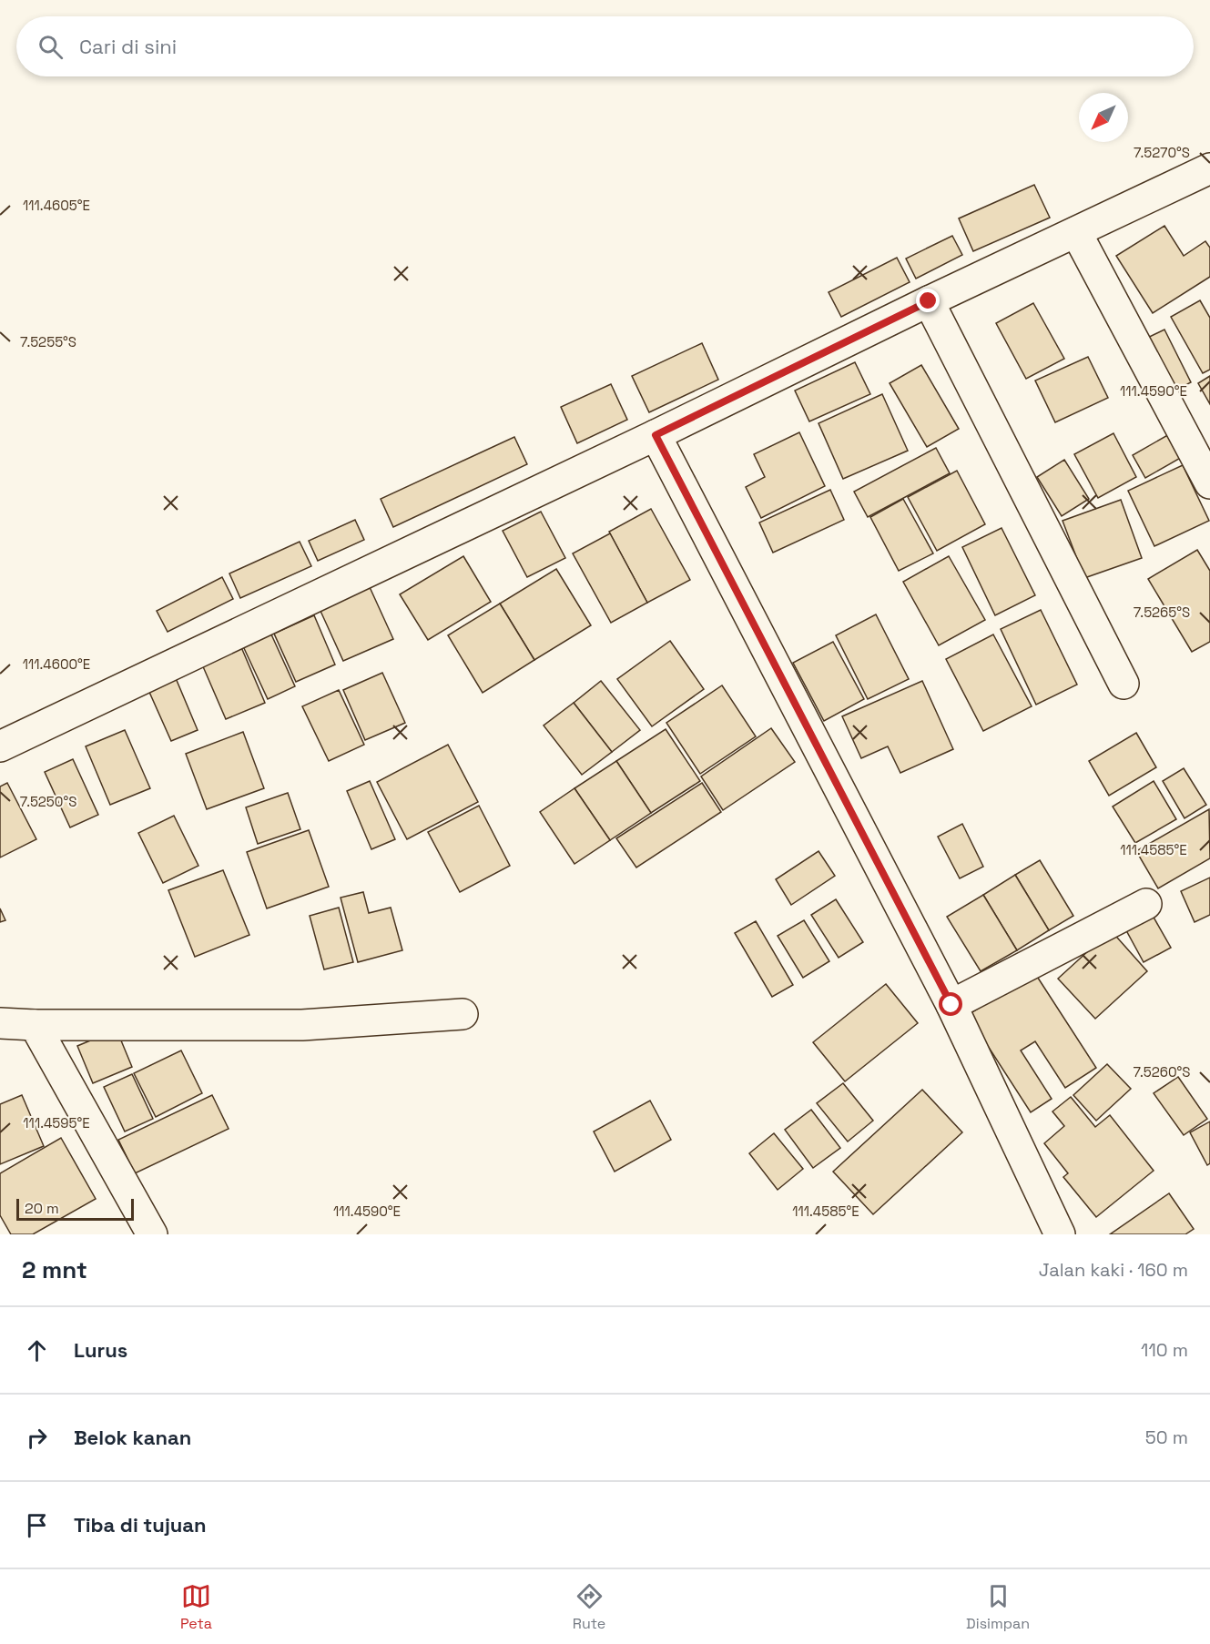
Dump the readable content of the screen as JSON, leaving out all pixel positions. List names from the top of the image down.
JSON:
{
  "scale_bar": "20 m",
  "north": "bottom left",
  "page": {
    "search": "Cari di sini",
    "scale": "20 m",
    "heading": ["2 mnt", "Jalan kaki · 160 m"],
    "list": [
      ["Lurus", "110 m"],
      ["Belok kanan", "50 m"],
      "Tiba di tujuan"
    ],
    "nav": ["Peta", "Rute", "Disimpan"]
  },
  "coordinates": [
    "7.5270°S",
    "111.4605°E",
    "7.5255°S",
    "111.4590°E",
    "7.5265°S",
    "111.4600°E",
    "7.5250°S",
    "111.4585°E",
    "7.5260°S",
    "111.4595°E"
  ]
}
